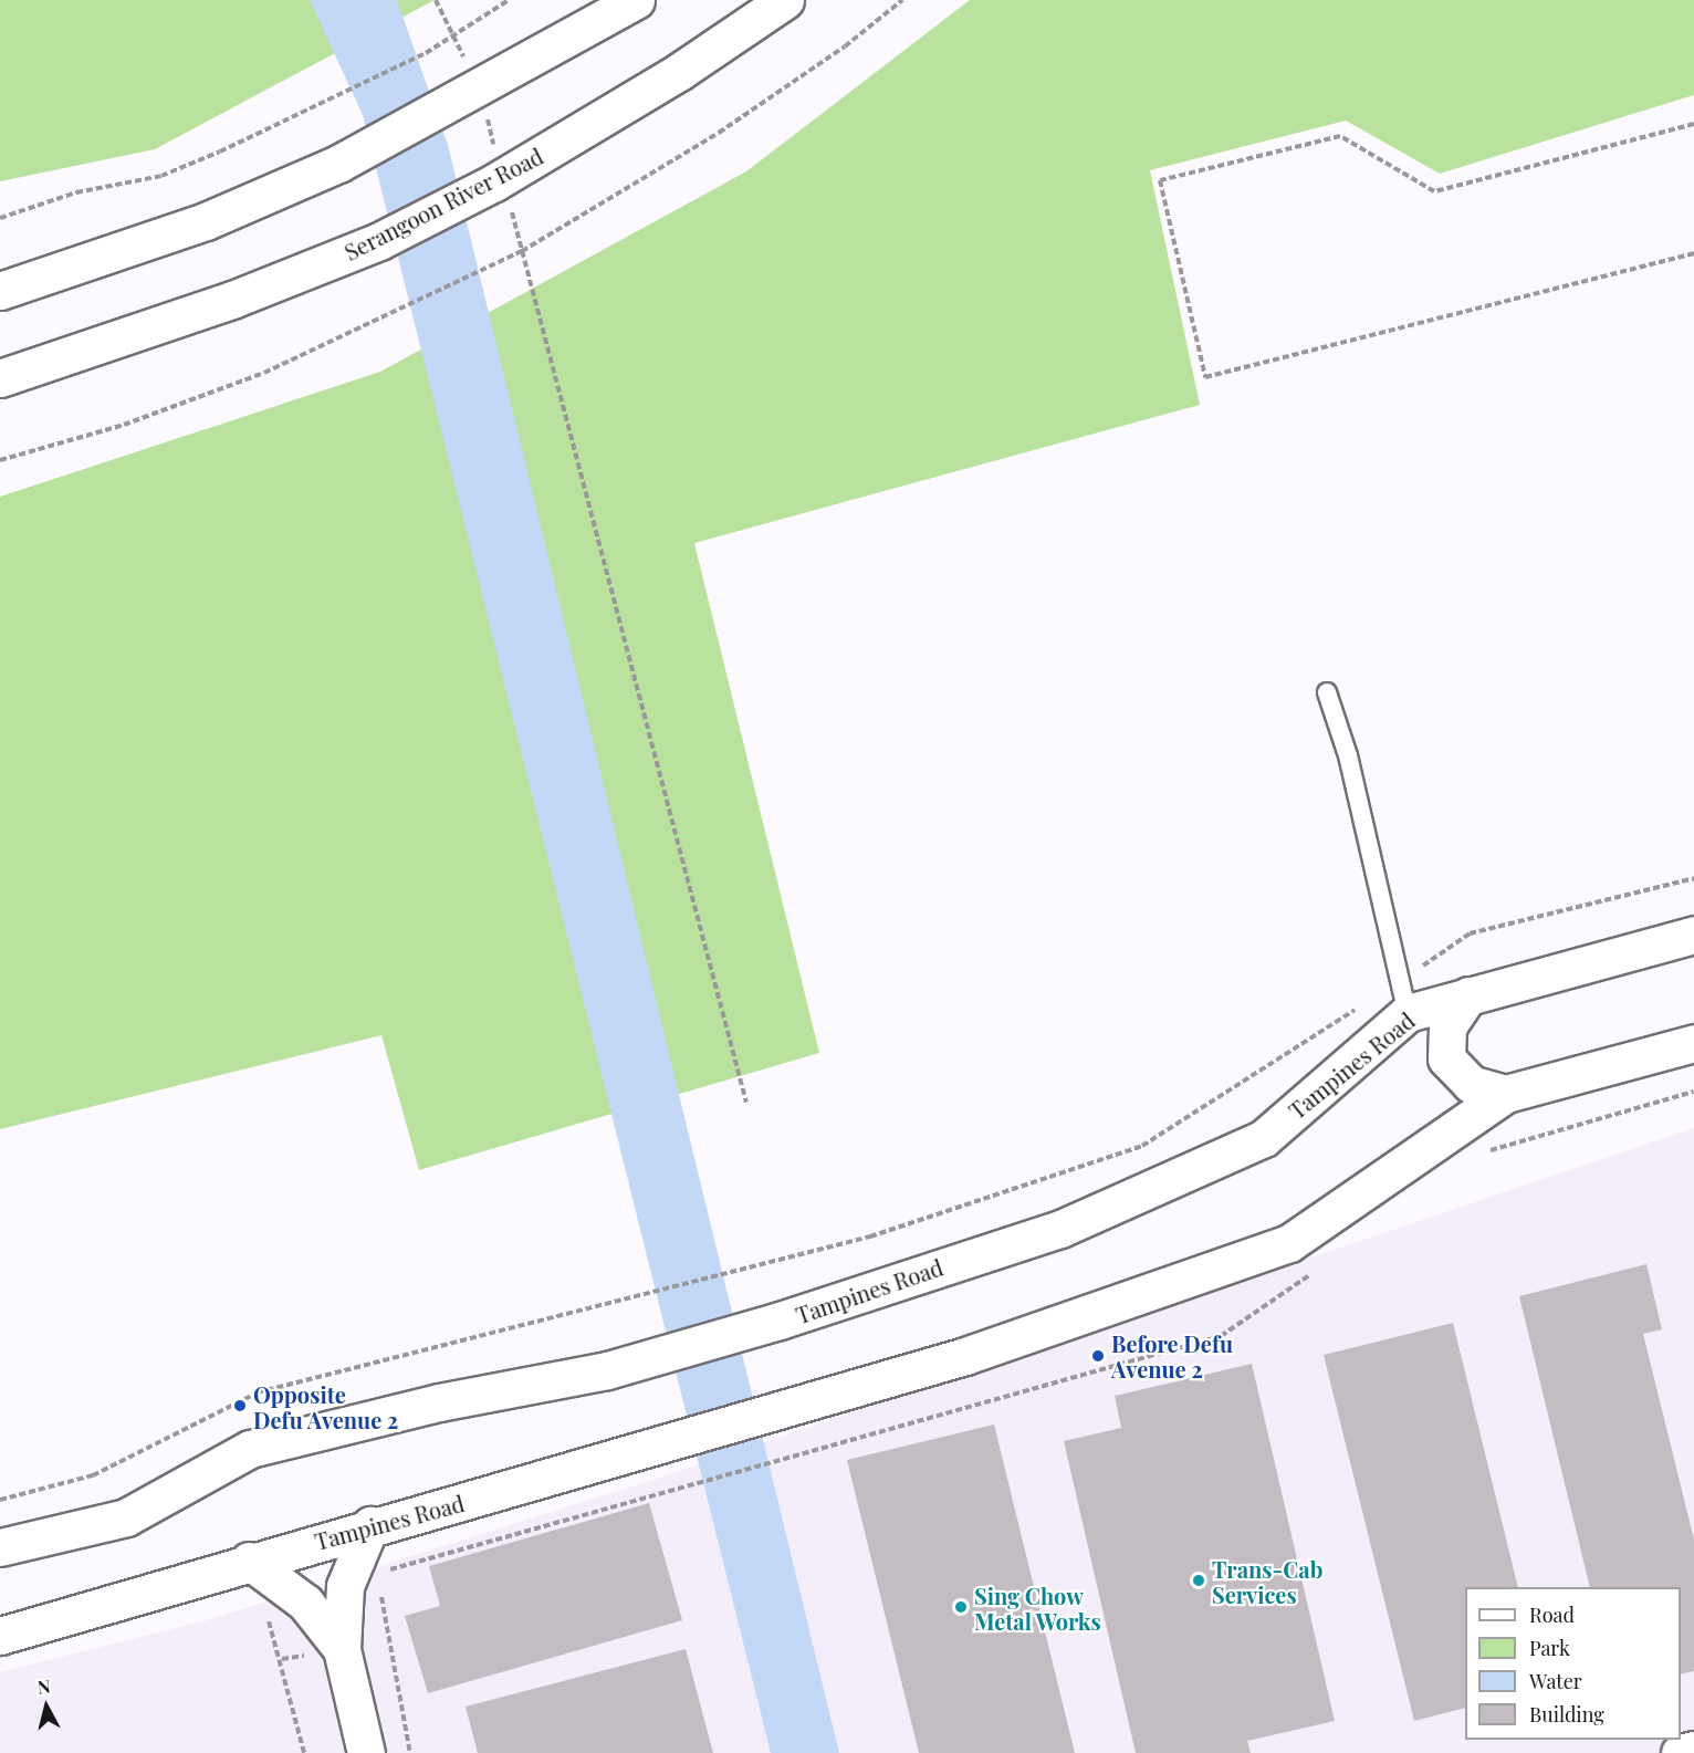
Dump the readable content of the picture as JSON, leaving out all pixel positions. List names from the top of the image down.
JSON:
{
  "streets": {
    "main road": ["Serangoon River Road", "Tampines Road"]
  },
  "places": [
    "Before Defu Avenue 2",
    "Opposite Defu Avenue 2",
    "Trans-Cab Services",
    "Sing Chow Metal Works"
  ],
  "legend": [
    "Road",
    "Park",
    "Water",
    "Building"
  ],
  "north": "top"
}
